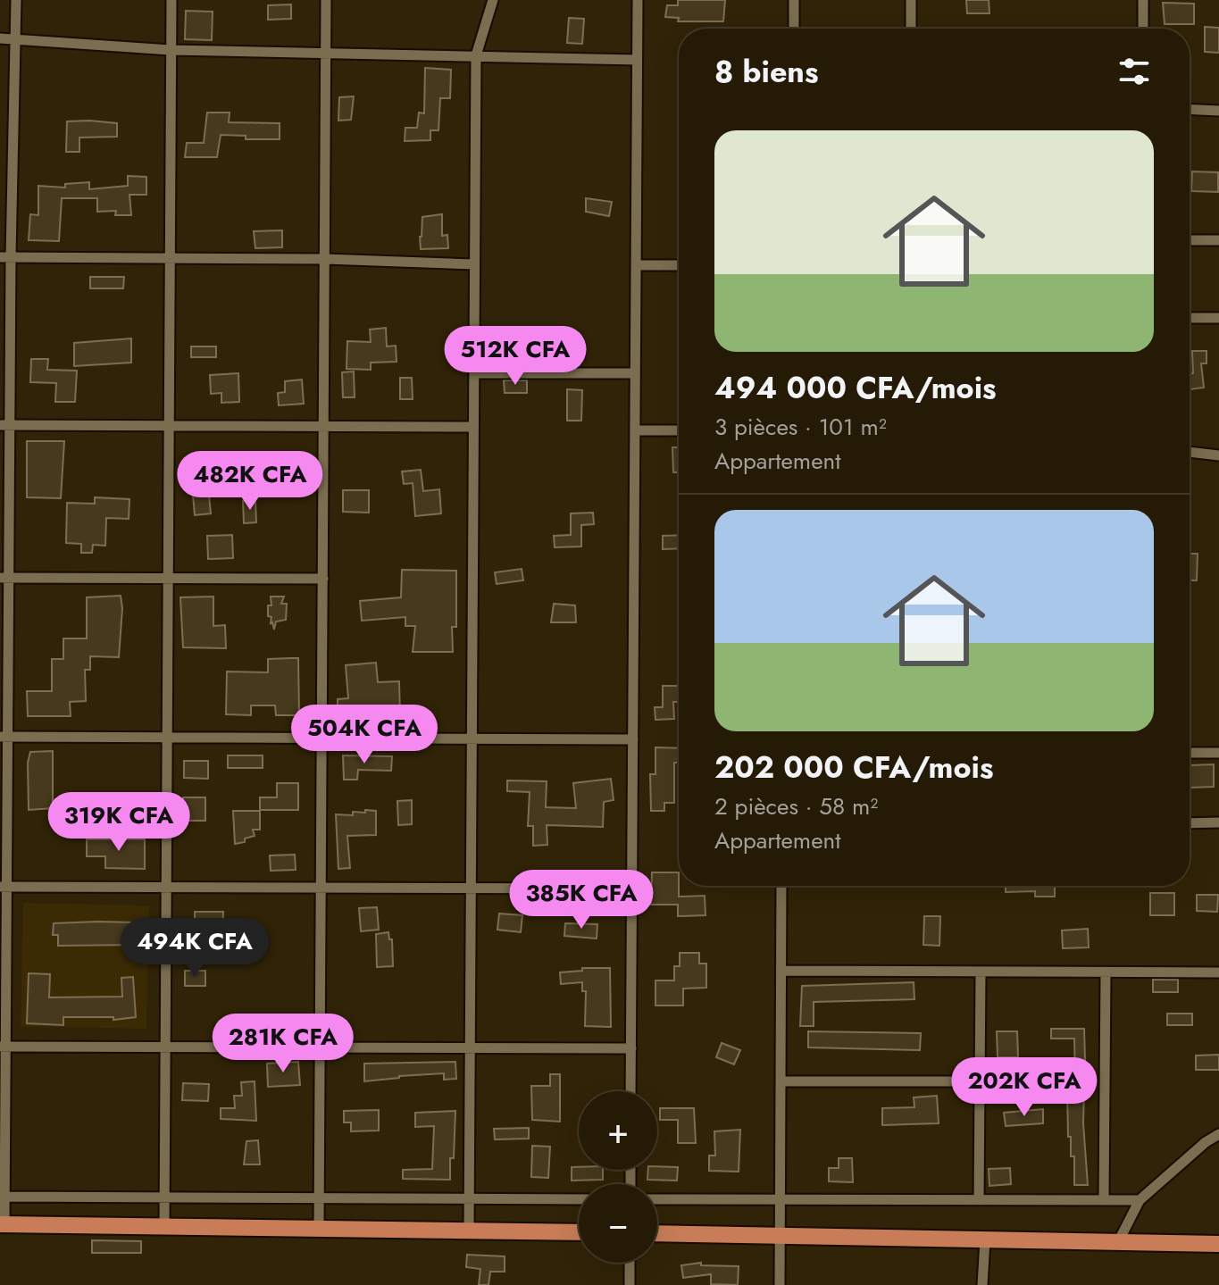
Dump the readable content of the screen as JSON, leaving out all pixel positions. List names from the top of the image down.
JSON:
{
  "page": {
    "heading": "8 biens",
    "list": [
      {
        "name": "494 000 CFA/mois",
        "note": "3 pièces · 101 m² · Appartement"
      },
      {
        "name": "202 000 CFA/mois",
        "note": "2 pièces · 58 m² · Appartement"
      }
    ],
    "price": [
      "512K CFA",
      "482K CFA",
      "504K CFA",
      "319K CFA",
      "385K CFA",
      "494K CFA",
      "281K CFA",
      "202K CFA"
    ],
    "map_buttons": ["+", "−"]
  }
}
